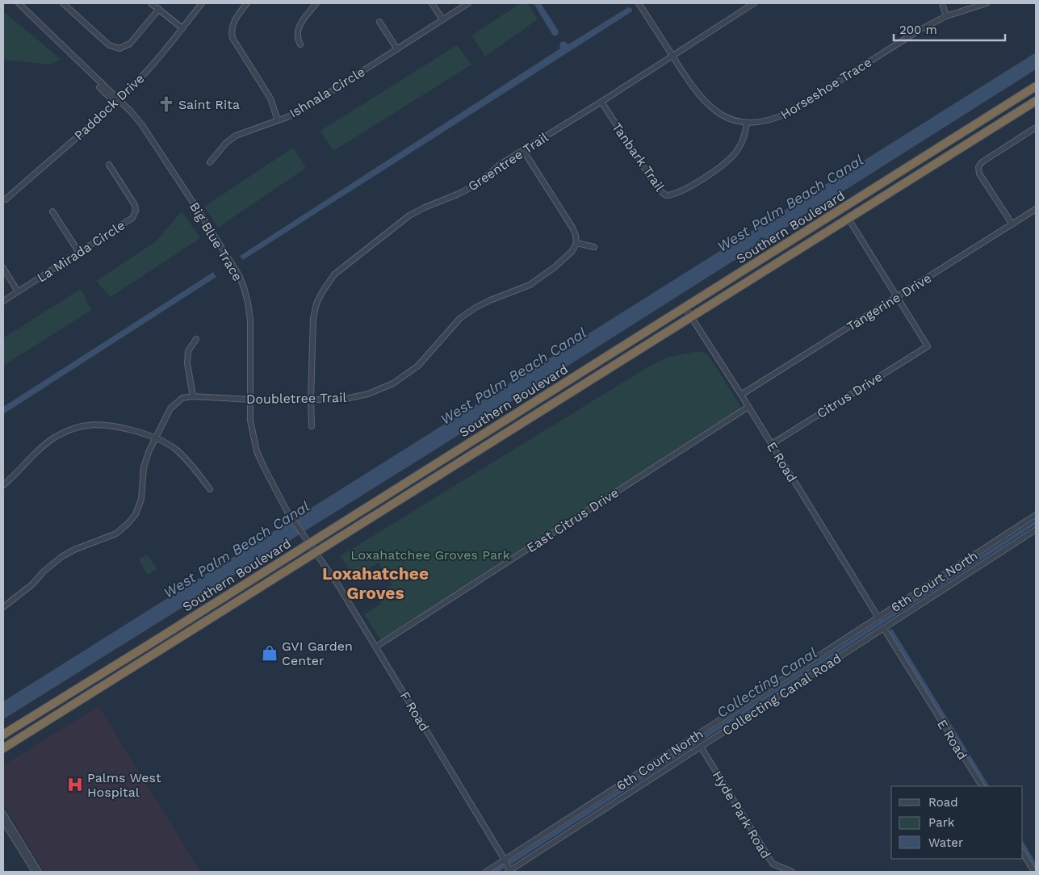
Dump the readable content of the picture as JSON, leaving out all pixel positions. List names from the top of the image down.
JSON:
{
  "streets": {
    "highway": ["Southern Boulevard"],
    "street": [
      "Horseshoe Trace",
      "Ishnala Circle",
      "Paddock Drive",
      "Tanbark Trail",
      "Greentree Trail",
      "Big Blue Trace",
      "La Mirada Circle",
      "Tangerine Drive",
      "Citrus Drive",
      "Doubletree Trail",
      "E Road",
      "East Citrus Drive",
      "6th Court North",
      "Collecting Canal Road",
      "F Road",
      "Hyde Park Road"
    ]
  },
  "crossings": [
    ["Horseshoe Trace", "Tanbark Trail"],
    ["Horseshoe Trace", "Greentree Trail"],
    ["Paddock Drive", "Big Blue Trace"],
    ["Tanbark Trail", "Greentree Trail"],
    ["Greentree Trail", "Doubletree Trail"],
    ["Southern Boulevard", "Big Blue Trace"],
    ["Southern Boulevard", "E Road"],
    ["Southern Boulevard", "F Road"],
    ["Big Blue Trace", "Doubletree Trail"],
    ["Big Blue Trace", "F Road"],
    ["Tangerine Drive", "Citrus Drive"],
    ["Tangerine Drive", "E Road"],
    ["Citrus Drive", "E Road"],
    ["E Road", "East Citrus Drive"],
    ["E Road", "6th Court North"],
    ["E Road", "Collecting Canal Road"],
    ["East Citrus Drive", "F Road"],
    ["6th Court North", "F Road"],
    ["Collecting Canal Road", "F Road"],
    ["Collecting Canal Road", "Hyde Park Road"]
  ],
  "districts": ["Loxahatchee Groves"],
  "water": ["West Palm Beach Canal", "Collecting Canal"],
  "parks": ["Loxahatchee Groves Park"],
  "places": {
    "church": ["Saint Rita"],
    "shop": ["GVI Garden Center"],
    "hospital": ["Palms West Hospital"]
  },
  "legend": ["Road", "Park", "Water"],
  "scale_bar": "200 m"
}
